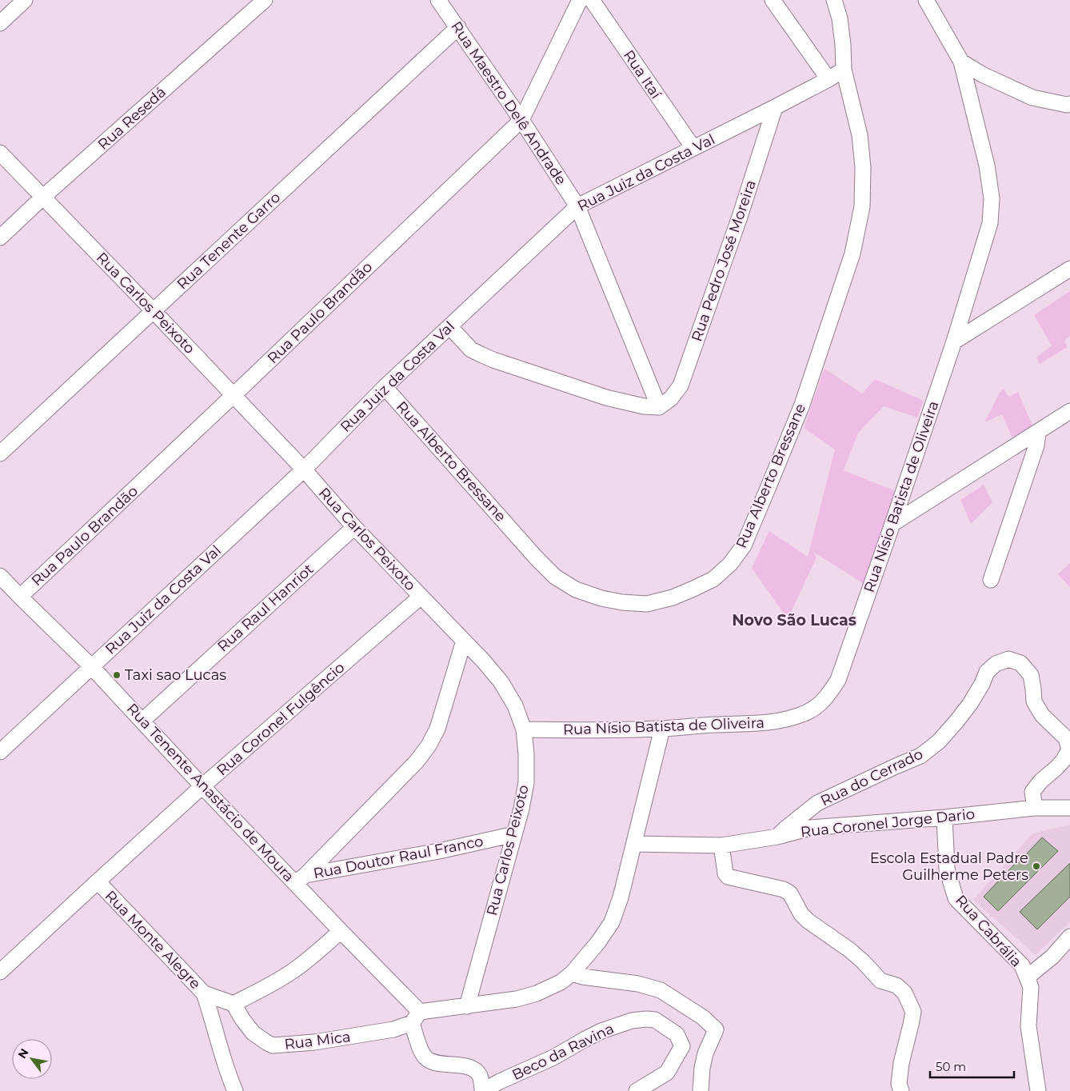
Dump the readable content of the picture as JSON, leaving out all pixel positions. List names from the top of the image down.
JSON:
{
  "streets": {
    "street": [
      "Rua Itaí",
      "Rua Maestro Delê Andrade",
      "Rua Resedá",
      "Rua Juiz da Costa Val",
      "Rua Tenente Garro",
      "Rua Pedro José Moreira",
      "Rua Carlos Peixoto",
      "Rua Paulo Brandão",
      "Rua Alberto Bressane",
      "Rua Nísio Batista de Oliveira",
      "Rua Raul Hanriot",
      "Rua Coronel Fulgêncio",
      "Rua do Cerrado",
      "Rua Tenente Anastácio de Moura",
      "Rua Coronel Jorge Dario",
      "Rua Doutor Raul Franco",
      "Rua Cabrália",
      "Rua Monte Alegre",
      "Rua Mica",
      "Beco da Ravina"
    ]
  },
  "crossings": [
    ["Rua Itaí", "Rua Juiz da Costa Val"],
    ["Rua Maestro Delê Andrade", "Rua Juiz da Costa Val"],
    ["Rua Maestro Delê Andrade", "Rua Tenente Garro"],
    ["Rua Maestro Delê Andrade", "Rua Pedro José Moreira"],
    ["Rua Maestro Delê Andrade", "Rua Paulo Brandão"],
    ["Rua Resedá", "Rua Carlos Peixoto"],
    ["Rua Juiz da Costa Val", "Rua Pedro José Moreira"],
    ["Rua Juiz da Costa Val", "Rua Carlos Peixoto"],
    ["Rua Juiz da Costa Val", "Rua Alberto Bressane"],
    ["Rua Juiz da Costa Val", "Rua Tenente Anastácio de Moura"],
    ["Rua Tenente Garro", "Rua Carlos Peixoto"],
    ["Rua Carlos Peixoto", "Rua Paulo Brandão"],
    ["Rua Carlos Peixoto", "Rua Nísio Batista de Oliveira"],
    ["Rua Carlos Peixoto", "Rua Raul Hanriot"],
    ["Rua Carlos Peixoto", "Rua Coronel Fulgêncio"],
    ["Rua Carlos Peixoto", "Rua Doutor Raul Franco"],
    ["Rua Carlos Peixoto", "Rua Mica"],
    ["Rua Paulo Brandão", "Rua Tenente Anastácio de Moura"],
    ["Rua Nísio Batista de Oliveira", "Rua Mica"],
    ["Rua Raul Hanriot", "Rua Tenente Anastácio de Moura"],
    ["Rua Coronel Fulgêncio", "Rua Tenente Anastácio de Moura"],
    ["Rua Coronel Fulgêncio", "Rua Monte Alegre"],
    ["Rua do Cerrado", "Rua Coronel Jorge Dario"],
    ["Rua Tenente Anastácio de Moura", "Rua Doutor Raul Franco"],
    ["Rua Tenente Anastácio de Moura", "Rua Mica"],
    ["Rua Coronel Jorge Dario", "Rua Cabrália"],
    ["Rua Coronel Jorge Dario", "Rua Mica"]
  ],
  "districts": ["Novo São Lucas"],
  "places": ["Taxi sao Lucas", "Escola Estadual Padre Guilherme Peters"],
  "scale_bar": "50 m",
  "north": "top left"
}
